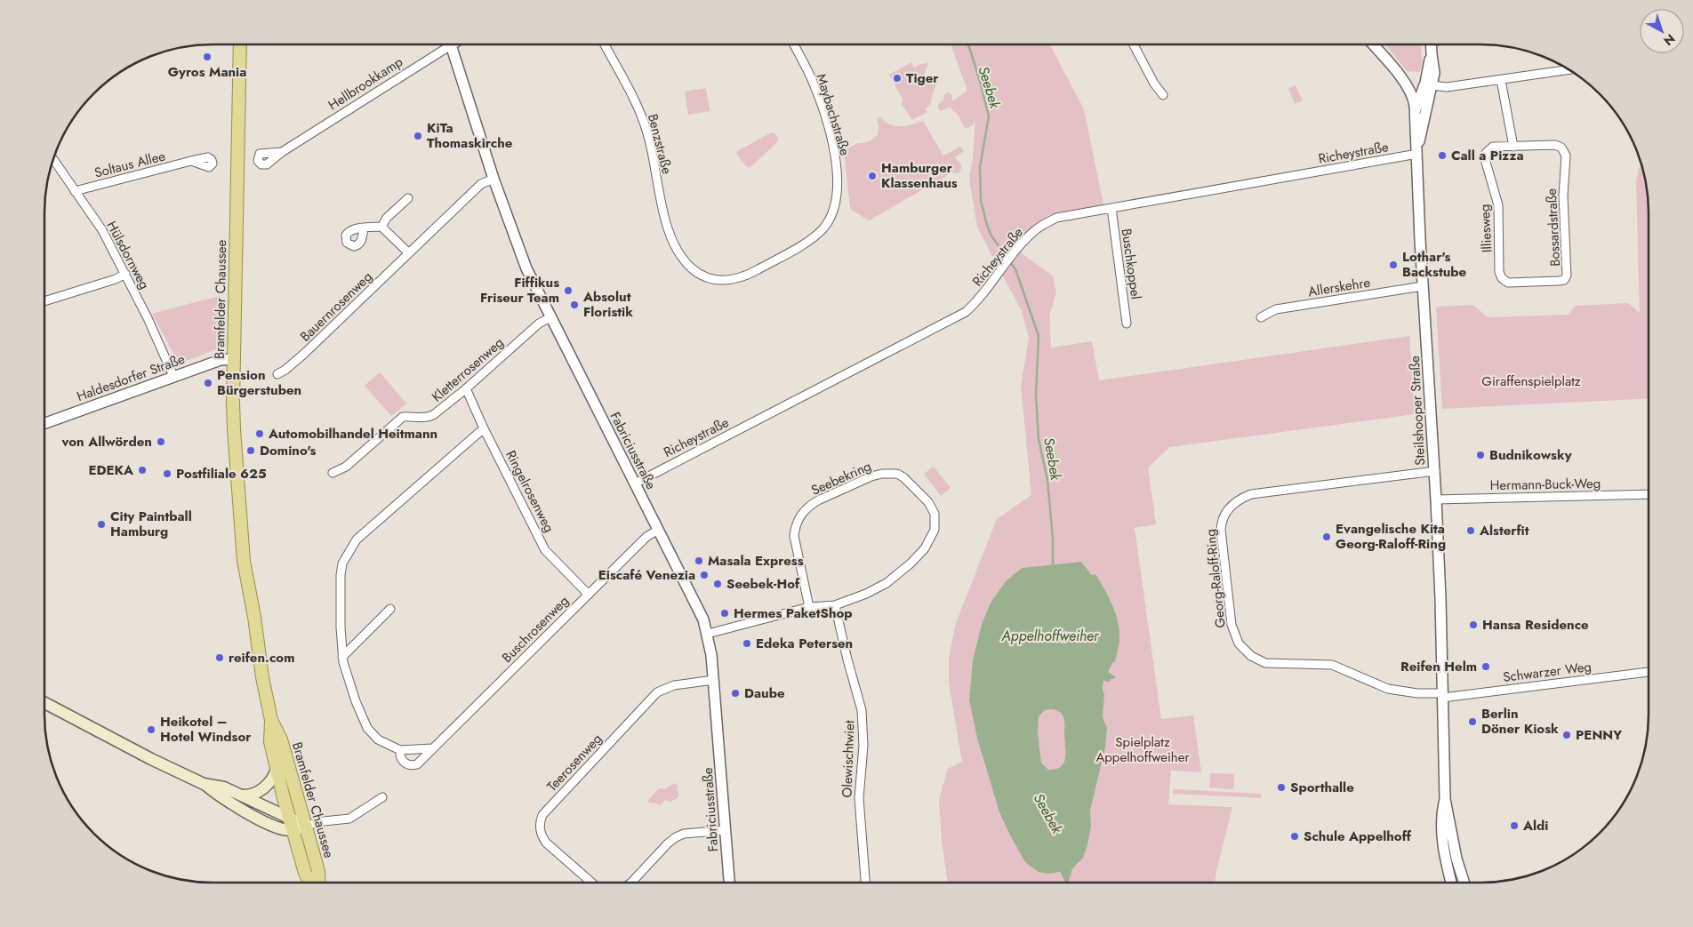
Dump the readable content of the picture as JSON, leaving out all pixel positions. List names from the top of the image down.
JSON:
{
  "streets": {
    "main road": ["Bramfelder Chaussee"],
    "street": [
      "Hellbrookkamp",
      "Maybachstraße",
      "Benzstraße",
      "Richeystraße",
      "Soltaus Allee",
      "Bossardstraße",
      "Illiesweg",
      "Hülsdornweg",
      "Buschkoppel",
      "Allerskehre",
      "Bauernrosenweg",
      "Kletterrosenweg",
      "Haldesdorfer Straße",
      "Steilshooper Straße",
      "Fabriciusstraße",
      "Seebekring",
      "Hermann-Buck-Weg",
      "Ringelrosenweg",
      "Georg-Raloff-Ring",
      "Buschrosenweg",
      "Schwarzer Weg",
      "Olewischtwiet",
      "Teerosenweg"
    ]
  },
  "crossings": [
    ["Maybachstraße", "Benzstraße"],
    ["Richeystraße", "Buschkoppel"],
    ["Richeystraße", "Steilshooper Straße"],
    ["Richeystraße", "Fabriciusstraße"],
    ["Soltaus Allee", "Hülsdornweg"],
    ["Bossardstraße", "Illiesweg"],
    ["Hülsdornweg", "Haldesdorfer Straße"],
    ["Allerskehre", "Steilshooper Straße"],
    ["Bramfelder Chaussee", "Haldesdorfer Straße"],
    ["Bauernrosenweg", "Fabriciusstraße"],
    ["Kletterrosenweg", "Fabriciusstraße"],
    ["Kletterrosenweg", "Ringelrosenweg"],
    ["Steilshooper Straße", "Hermann-Buck-Weg"],
    ["Steilshooper Straße", "Georg-Raloff-Ring"],
    ["Steilshooper Straße", "Schwarzer Weg"],
    ["Fabriciusstraße", "Seebekring"],
    ["Fabriciusstraße", "Buschrosenweg"],
    ["Fabriciusstraße", "Teerosenweg"],
    ["Seebekring", "Olewischtwiet"],
    ["Ringelrosenweg", "Buschrosenweg"],
    ["Georg-Raloff-Ring", "Schwarzer Weg"]
  ],
  "water": ["Seebek", "Appelhoffweiher"],
  "parks": ["Giraffenspielplatz", "Spielplatz Appelhoffweiher"],
  "places": [
    "Gyros Mania",
    "Tiger",
    "KiTa Thomaskirche",
    "Call a Pizza",
    "Hamburger Klassenhaus",
    "Lothar's Backstube",
    "Fiffikus Friseur Team",
    "Absolut Floristik",
    "Pension Bürgerstuben",
    "Automobilhandel Heitmann",
    "von Allwörden",
    "Domino's",
    "Budnikowsky",
    "EDEKA",
    "Postfiliale 625",
    "City Paintball Hamburg",
    "Alsterfit",
    "Evangelische Kita Georg-Raloff-Ring",
    "Masala Express",
    "Eiscafé Venezia",
    "Seebek-Hof",
    "Hermes PaketShop",
    "Hansa Residence",
    "Edeka Petersen",
    "reifen.com",
    "Reifen Helm",
    "Daube",
    "Berlin Döner Kiosk",
    "Heikotel – Hotel Windsor",
    "PENNY",
    "Sporthalle",
    "Aldi",
    "Schule Appelhoff"
  ],
  "north": "bottom right"
}
